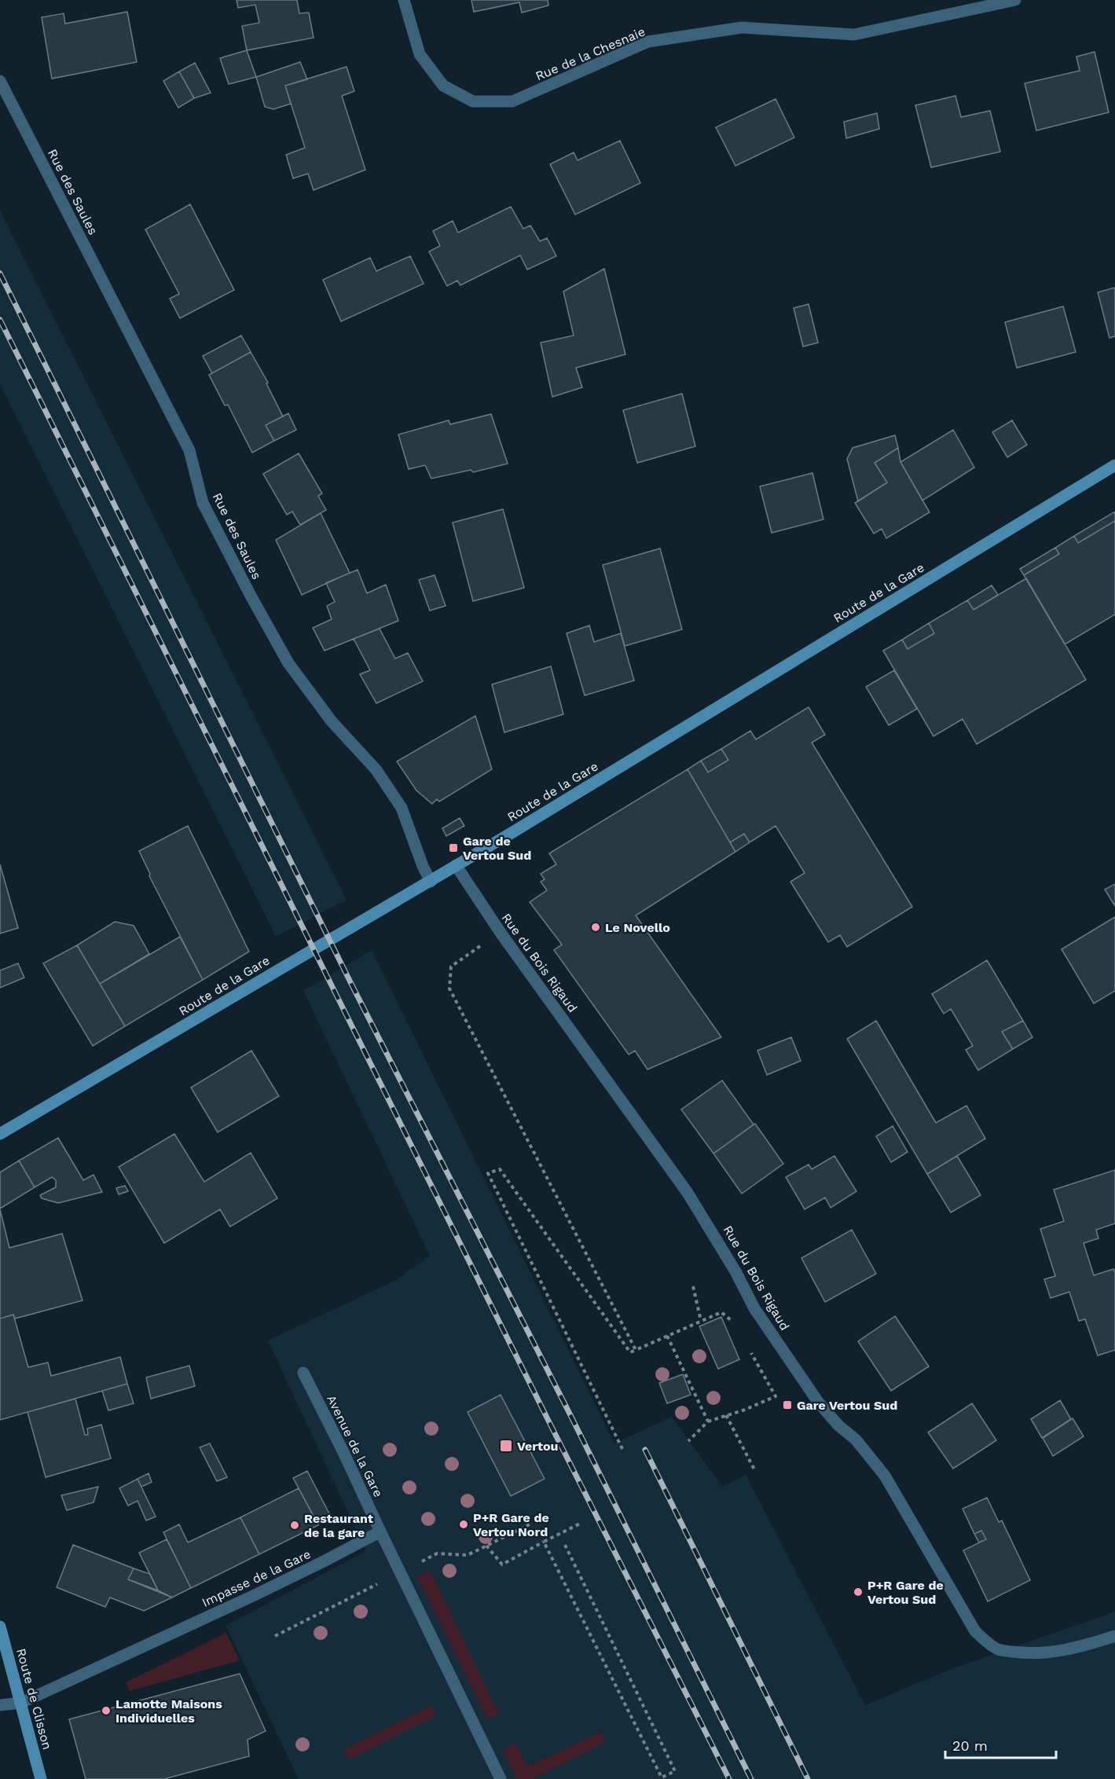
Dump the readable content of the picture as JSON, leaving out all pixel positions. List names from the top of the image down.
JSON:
{
  "streets": {
    "main road": ["Route de la Gare", "Route de Clisson"],
    "street": [
      "Rue de la Chesnaie",
      "Rue des Saules",
      "Rue du Bois Rigaud",
      "Avenue de la Gare",
      "Impasse de la Gare"
    ]
  },
  "crossings": [
    ["Rue des Saules", "Route de la Gare"],
    ["Route de la Gare", "Rue du Bois Rigaud"],
    ["Avenue de la Gare", "Impasse de la Gare"],
    ["Impasse de la Gare", "Route de Clisson"]
  ],
  "places": {
    "transit": ["Gare de Vertou Sud", "Gare Vertou Sud", "Vertou"],
    "other": [
      "Le Novello",
      "P+R Gare de Vertou Nord",
      "Restaurant de la gare",
      "P+R Gare de Vertou Sud",
      "Lamotte Maisons Individuelles"
    ]
  },
  "scale_bar": "20 m"
}
